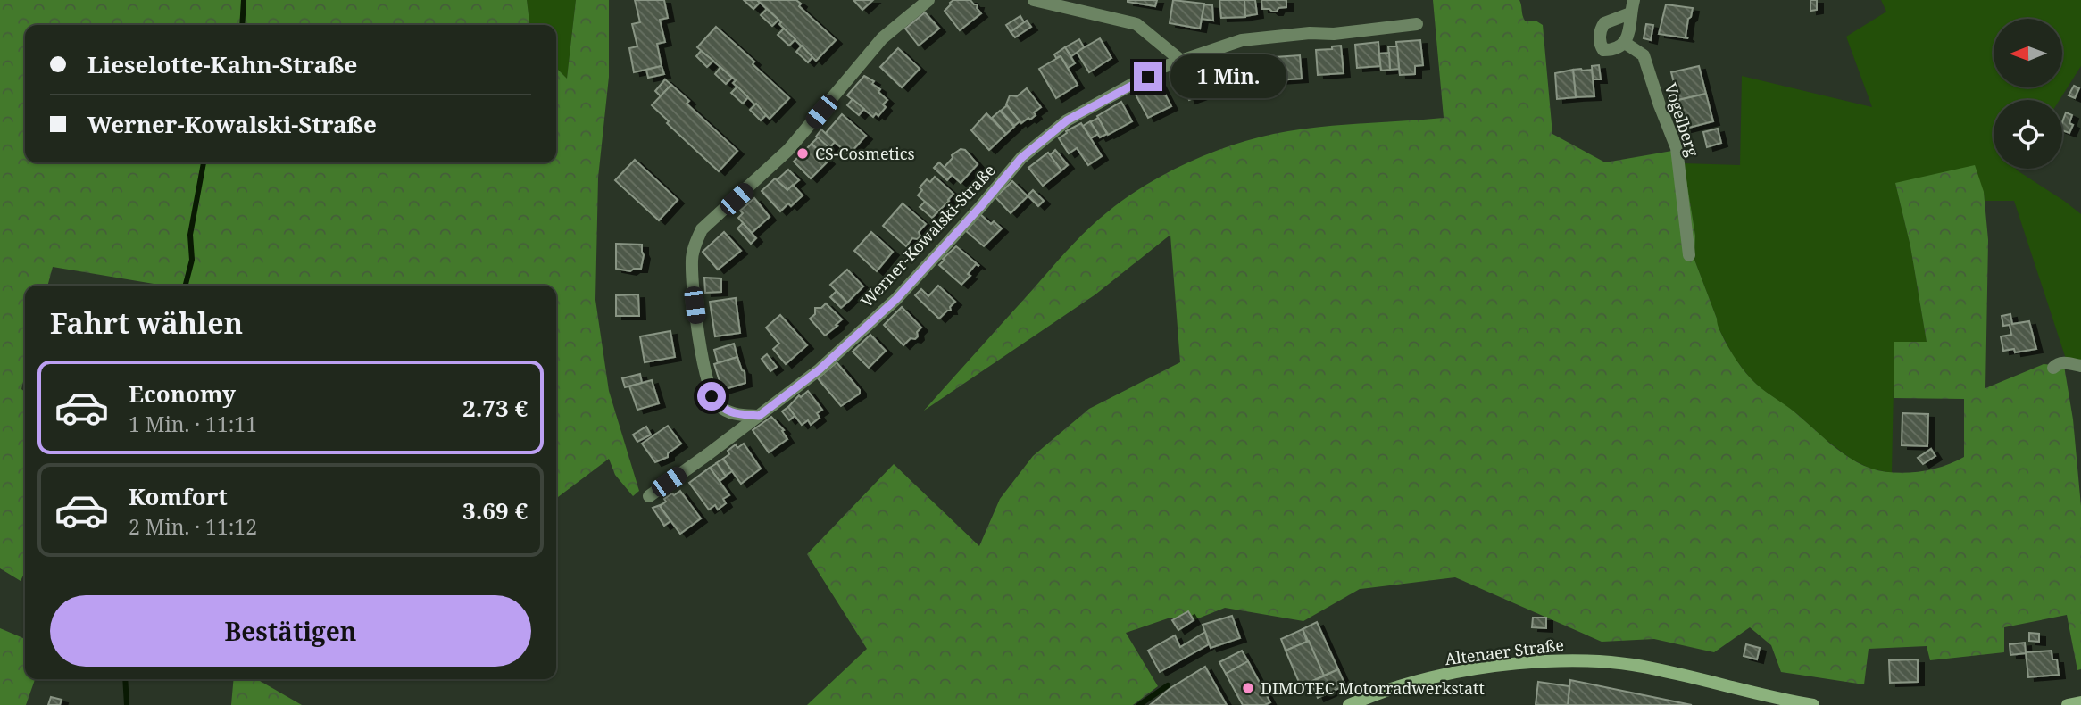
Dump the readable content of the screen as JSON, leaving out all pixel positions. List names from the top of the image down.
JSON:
{
  "streets": {
    "main road": ["Altenaer Straße"],
    "street": ["Vogelberg", "Werner-Kowalski-Straße"]
  },
  "places": ["CS-Cosmetics", "DIMOTEC Motorradwerkstatt"],
  "north": "left",
  "page": {
    "banner": ["Lieselotte-Kahn-Straße", "Werner-Kowalski-Straße"],
    "bubble": "1 Min.",
    "heading": "Fahrt wählen",
    "list": [
      {
        "name": "Economy",
        "note": "1 Min. · 11:11",
        "value": "2.73 €"
      },
      {
        "name": "Komfort",
        "note": "2 Min. · 11:12",
        "value": "3.69 €"
      }
    ],
    "buttons": "Bestätigen"
  }
}
